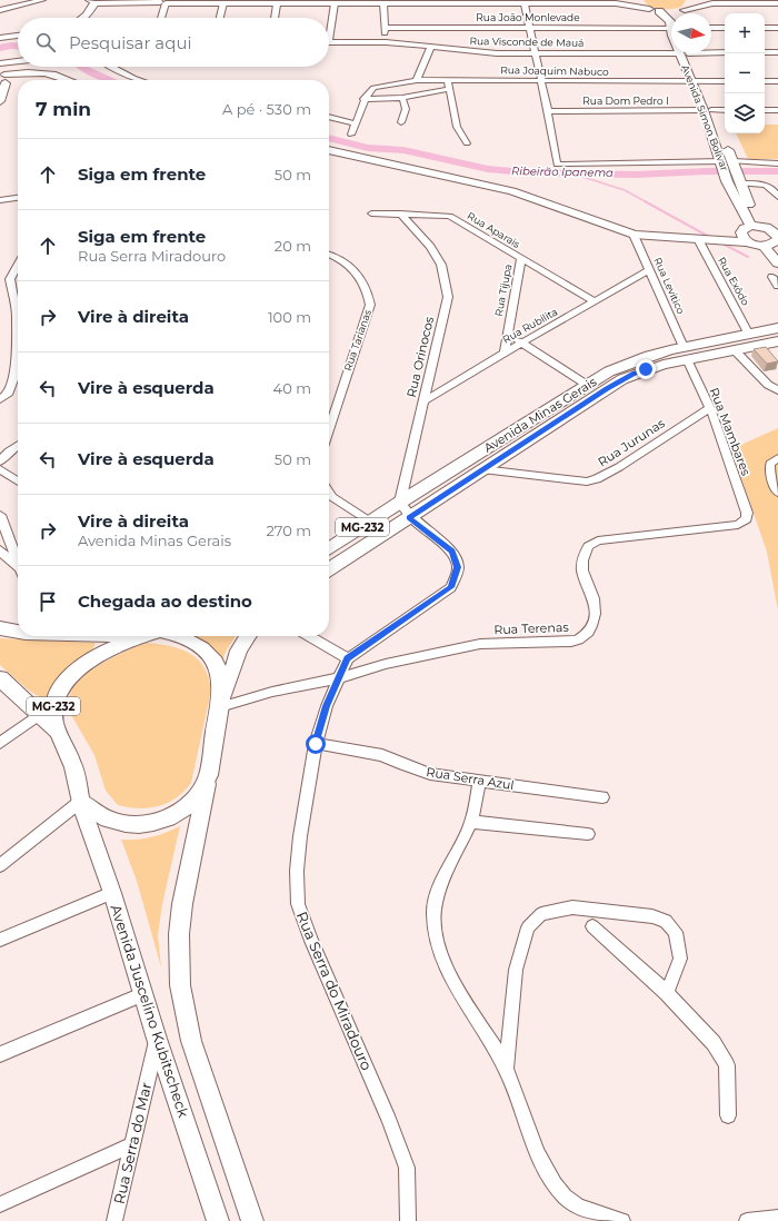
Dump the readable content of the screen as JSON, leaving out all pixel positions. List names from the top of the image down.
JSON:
{
  "streets": {
    "main road": [
      "Avenida Simon Bolivar",
      "Avenida Minas Gerais",
      "MG-232",
      "Avenida Juscelino Kubitscheck"
    ],
    "street": [
      "Rua João Monlevade",
      "Rua Visconde de Mauá",
      "Rua Joaquim Nabuco",
      "Rua Dom Pedro I",
      "Rua Aparais",
      "Rua Exôdo",
      "Rua Levitico",
      "Rua Tijupa",
      "Rua Rubilita",
      "Rua Tarianas",
      "Rua Orinocos",
      "Rua Mambares",
      "Rua Jurunas",
      "Rua Terenas",
      "Rua Serra Azul",
      "Rua Serra do Miradouro",
      "Rua Serra do Mar"
    ]
  },
  "crossings": [
    ["Rua Joaquim Nabuco", "Avenida Simon Bolivar"],
    ["Rua Dom Pedro I", "Avenida Simon Bolivar"],
    ["Rua Aparais", "Rua Tijupa"],
    ["Rua Aparais", "Rua Rubilita"],
    ["Rua Aparais", "Rua Orinocos"],
    ["Rua Exôdo", "Avenida Minas Gerais"],
    ["Rua Levitico", "Rua Rubilita"],
    ["Rua Levitico", "Avenida Minas Gerais"],
    ["Rua Levitico", "Rua Mambares"],
    ["Rua Tijupa", "Rua Rubilita"],
    ["Rua Rubilita", "Rua Orinocos"],
    ["Rua Orinocos", "Avenida Minas Gerais"],
    ["Avenida Minas Gerais", "Rua Mambares"],
    ["Avenida Minas Gerais", "Rua Jurunas"],
    ["Rua Mambares", "Rua Jurunas"],
    ["Rua Mambares", "Rua Terenas"],
    ["MG-232", "Avenida Juscelino Kubitscheck"],
    ["Rua Terenas", "Rua Serra do Miradouro"],
    ["Rua Serra Azul", "Rua Serra do Miradouro"],
    ["Avenida Juscelino Kubitscheck", "Rua Serra do Mar"]
  ],
  "water": ["Ribeirão Ipanema"],
  "north": "right",
  "page": {
    "map_buttons": ["+", "−"],
    "search": "Pesquisar aqui",
    "heading": ["7 min", "A pé · 530 m"],
    "list": [
      ["Siga em frente", "50 m"],
      ["Siga em frente", "Rua Serra Miradouro", "20 m"],
      ["Vire à direita", "100 m"],
      ["Vire à esquerda", "40 m"],
      ["Vire à esquerda", "50 m"],
      ["Vire à direita", "Avenida Minas Gerais", "270 m"],
      "Chegada ao destino"
    ]
  }
}
